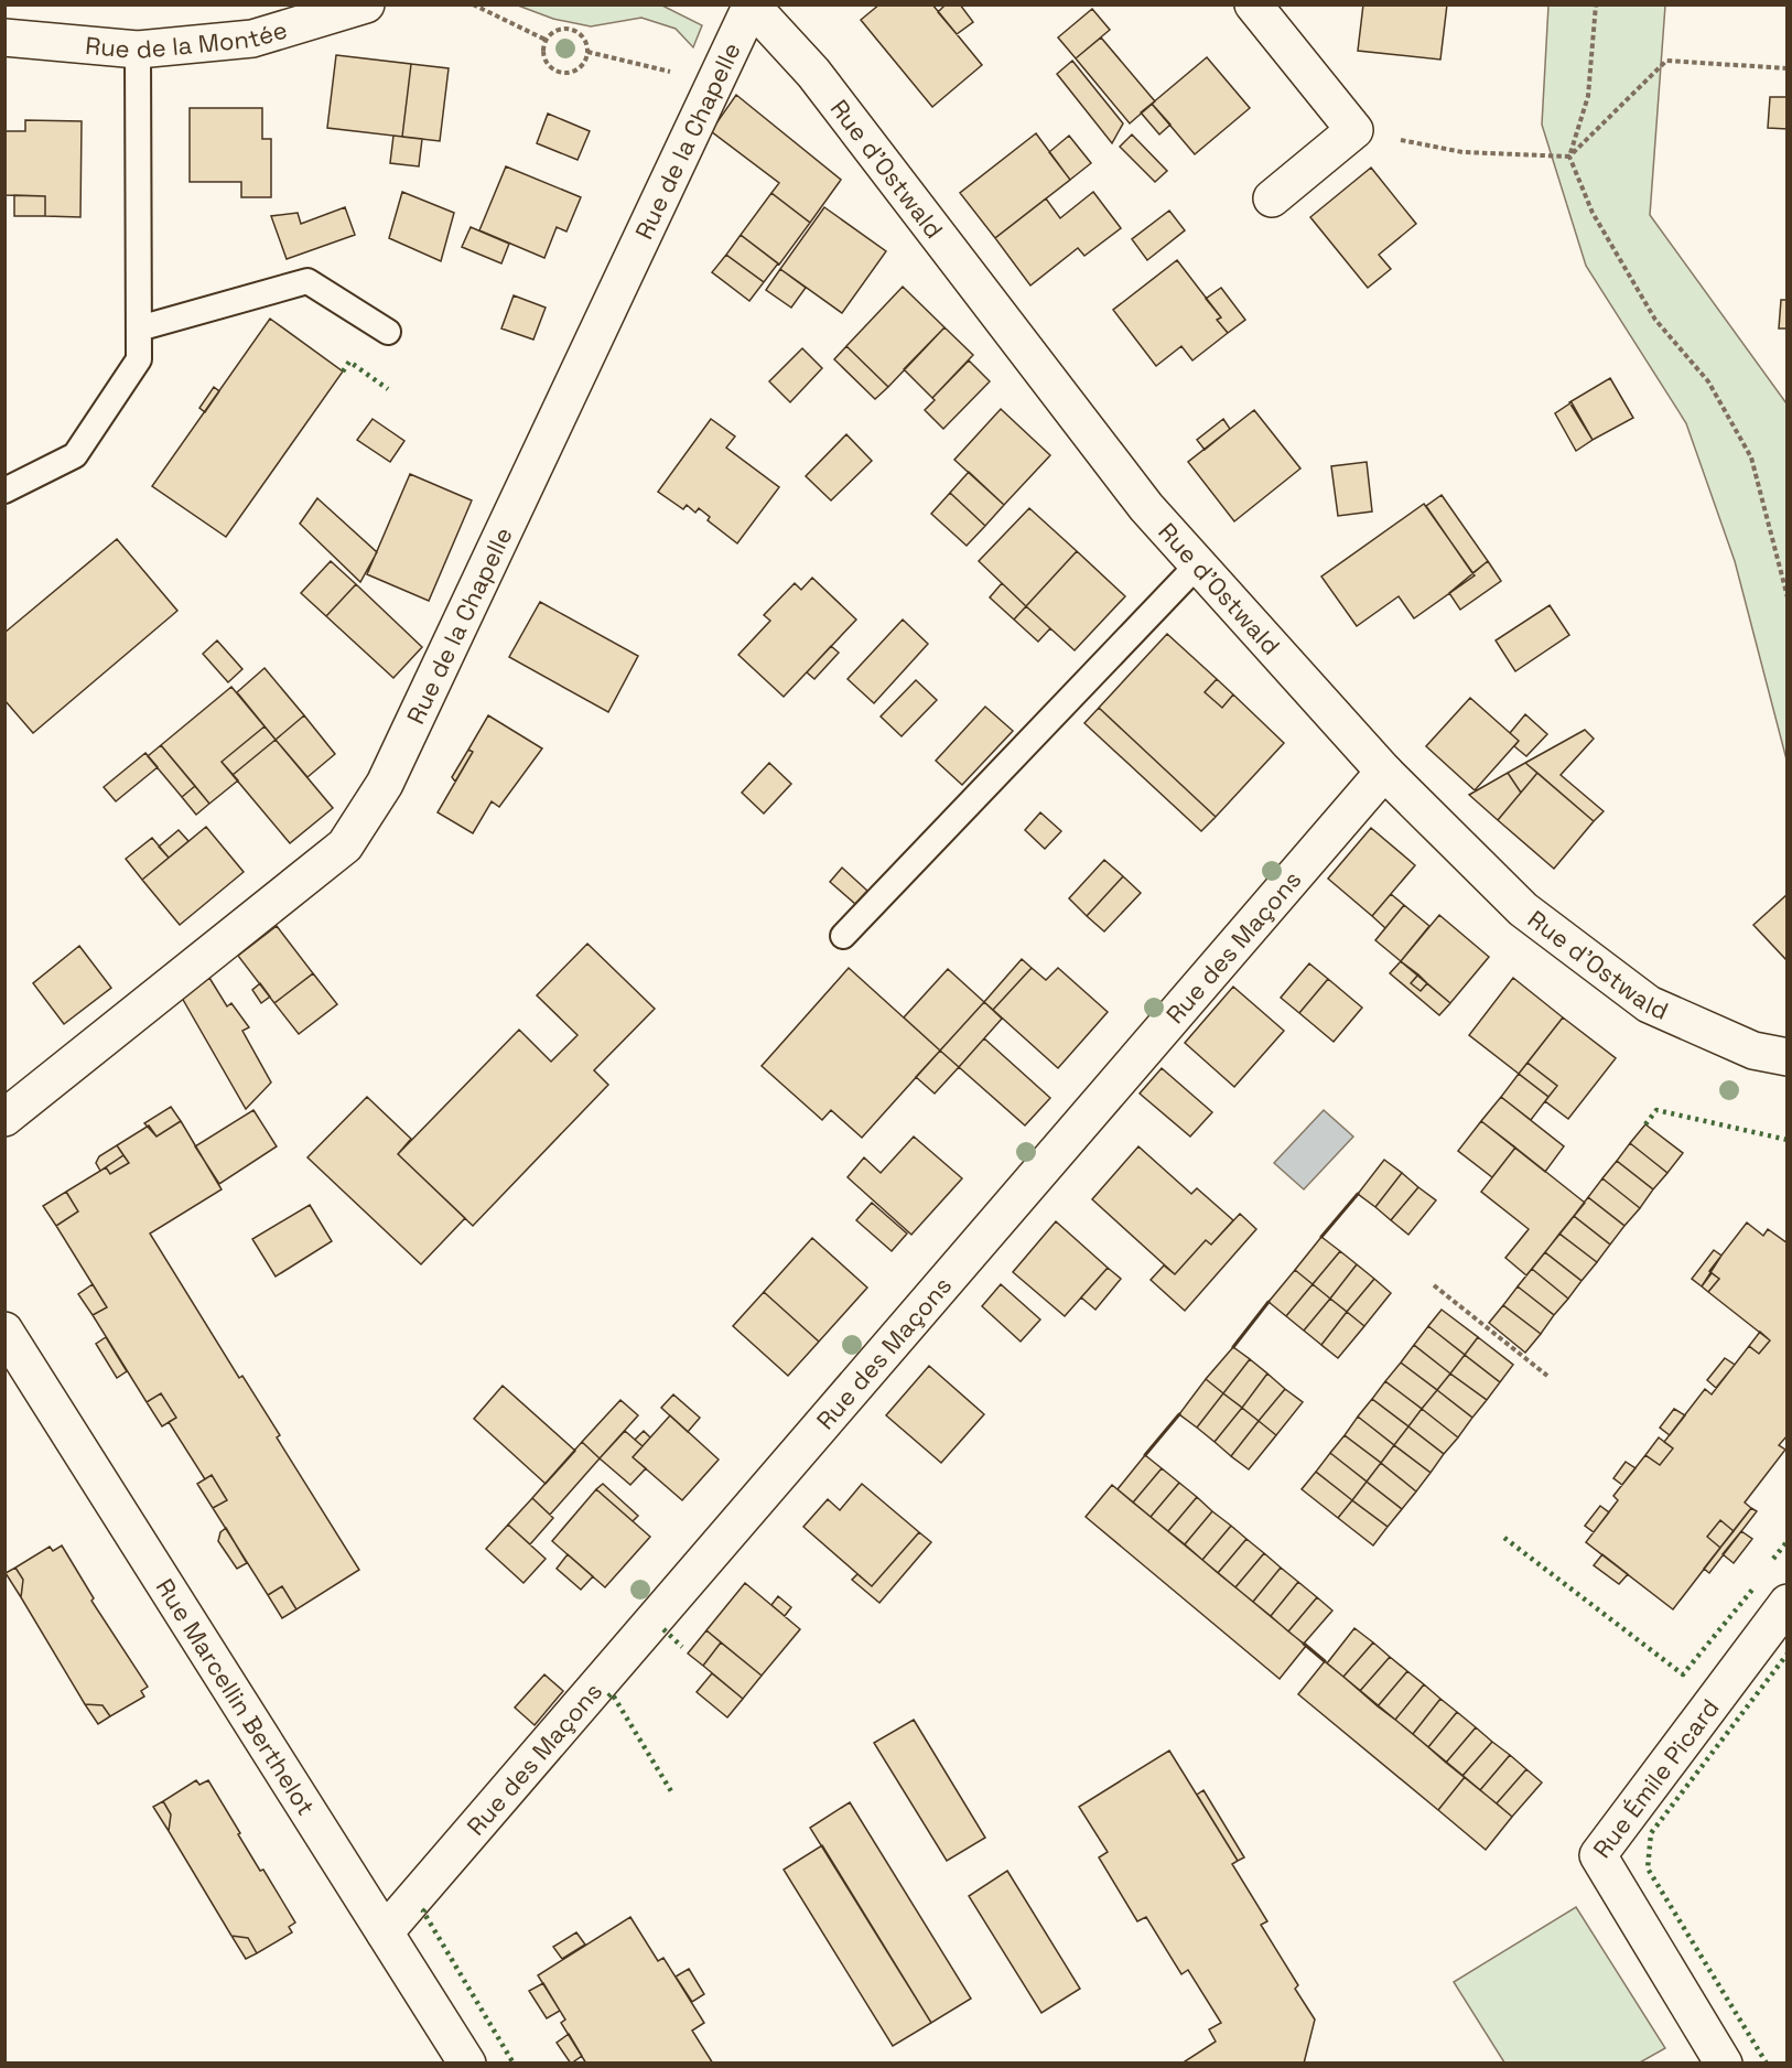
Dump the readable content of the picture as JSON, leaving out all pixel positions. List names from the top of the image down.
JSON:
{
  "streets": {
    "street": [
      "Rue de la Montée",
      "Rue de la Chapelle",
      "Rue d'Ostwald",
      "Rue des Maçons",
      "Rue Marcellin Berthelot",
      "Rue Émile Picard"
    ]
  },
  "crossings": [
    ["Rue de la Chapelle", "Rue d'Ostwald"],
    ["Rue d'Ostwald", "Rue des Maçons"],
    ["Rue des Maçons", "Rue Marcellin Berthelot"]
  ]
}
